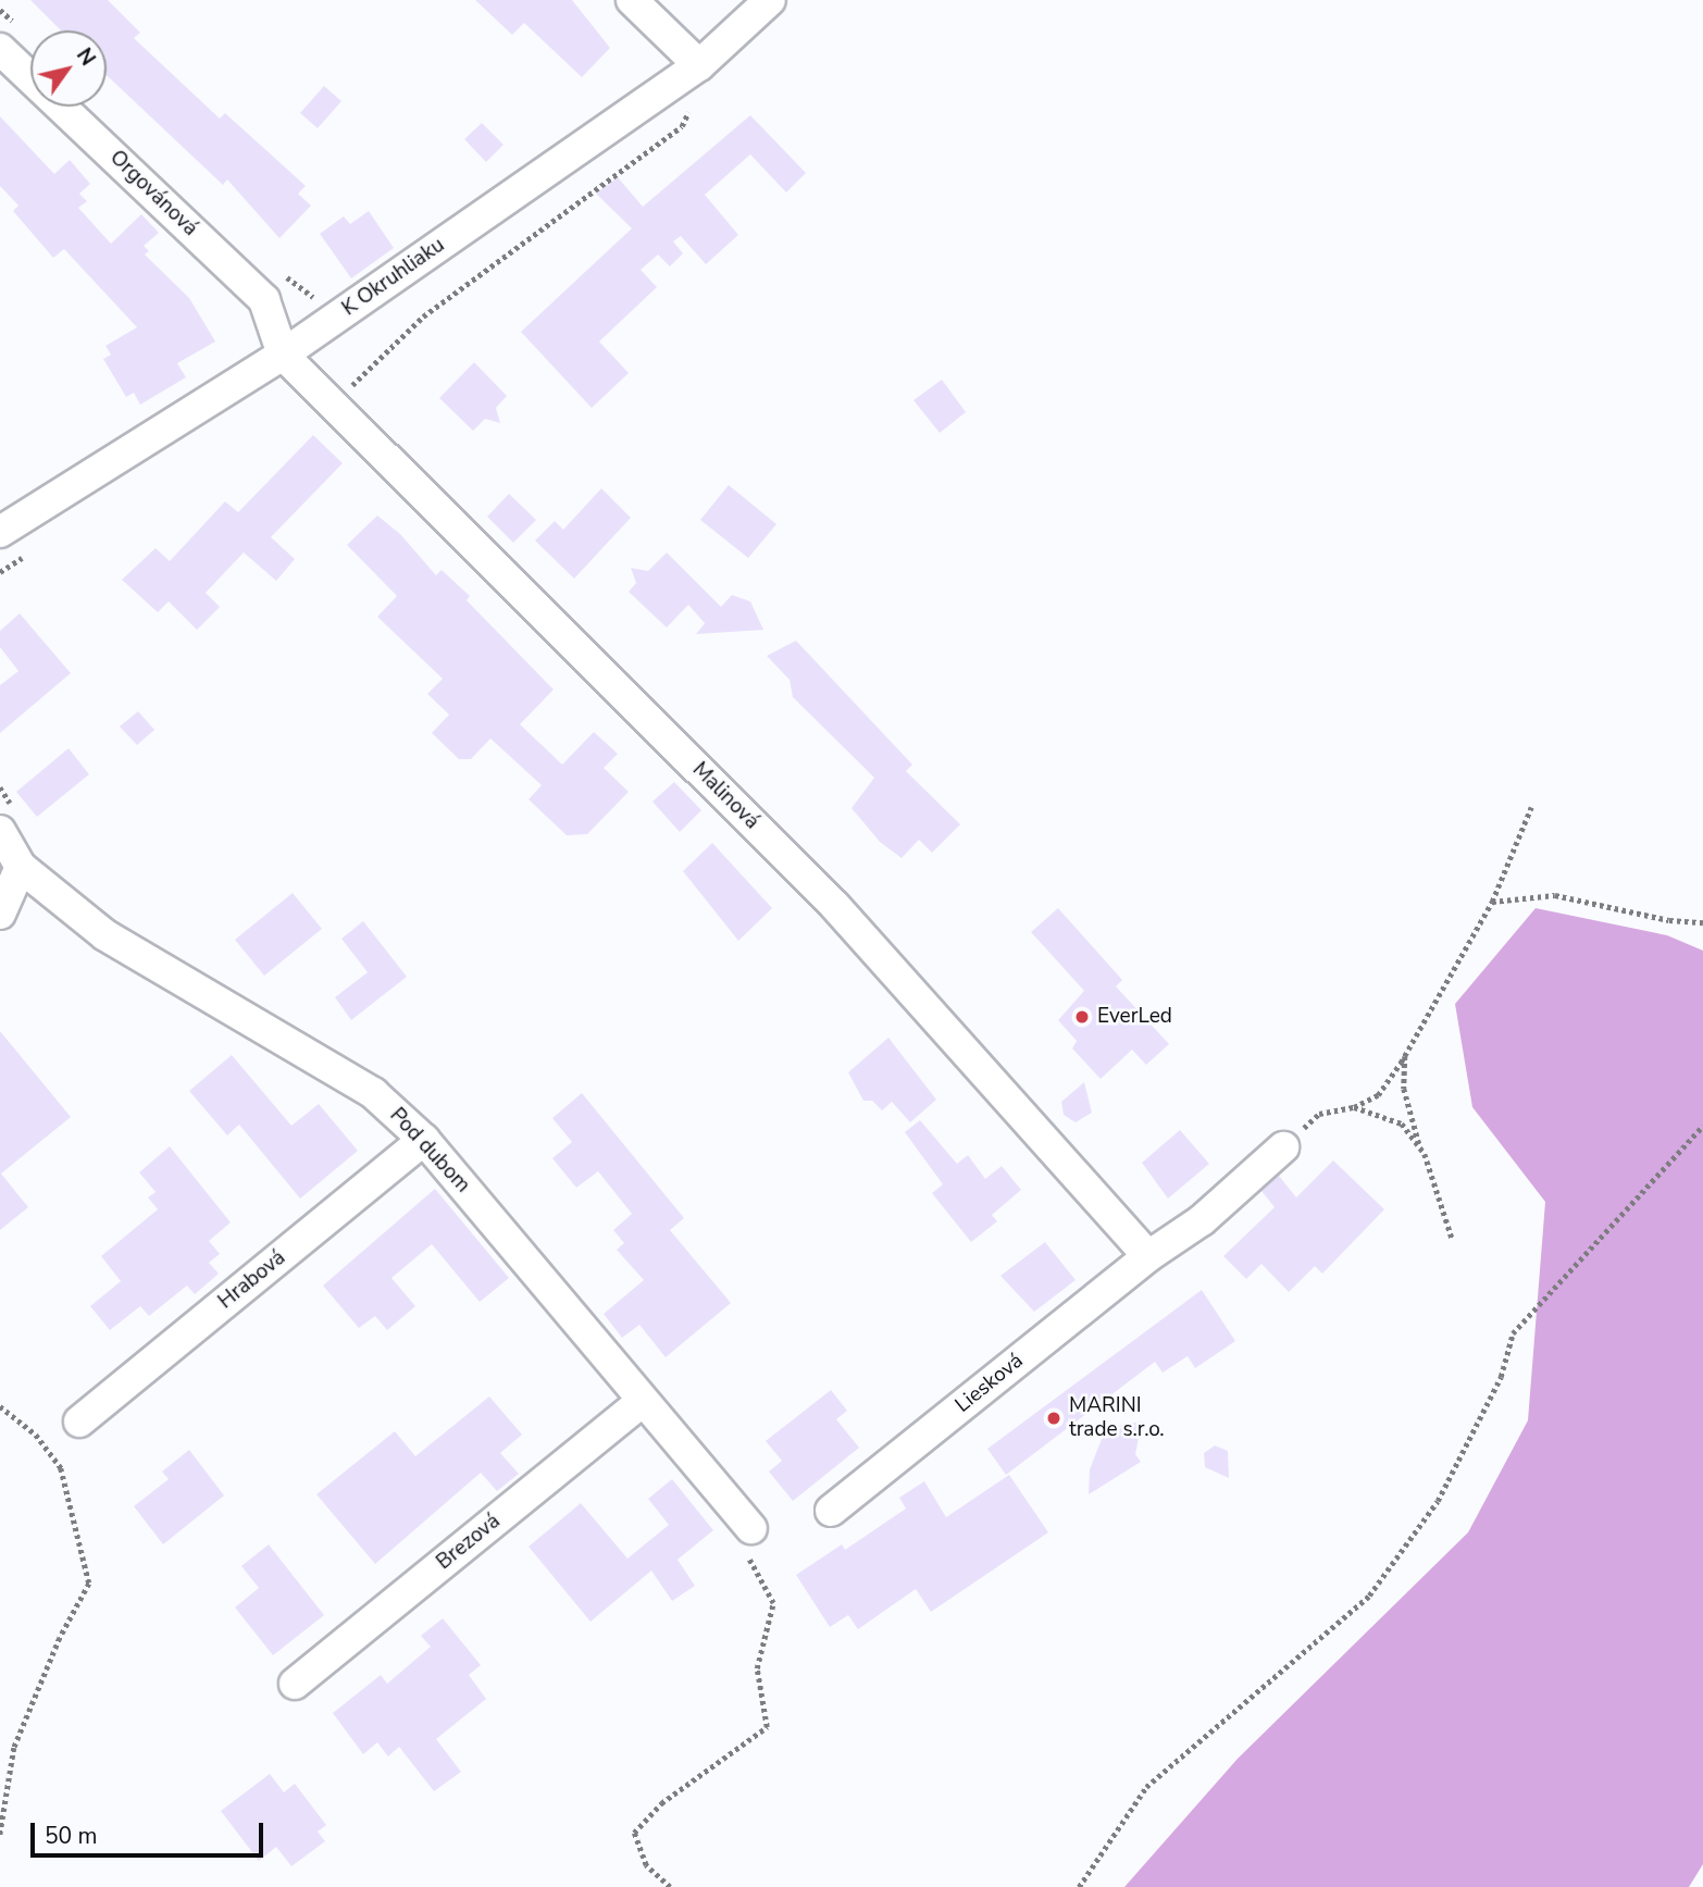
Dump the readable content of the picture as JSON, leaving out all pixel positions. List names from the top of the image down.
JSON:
{
  "streets": {
    "street": [
      "Orgovánová",
      "K Okruhliaku",
      "Malinová",
      "Pod dubom",
      "Hrabová",
      "Liesková",
      "Brezová"
    ]
  },
  "crossings": [
    ["Orgovánová", "K Okruhliaku"],
    ["Orgovánová", "Malinová"],
    ["K Okruhliaku", "Malinová"],
    ["Malinová", "Liesková"],
    ["Pod dubom", "Hrabová"],
    ["Pod dubom", "Brezová"]
  ],
  "places": ["EverLed", "MARINI trade s.r.o."],
  "scale_bar": "50 m",
  "north": "top right"
}
